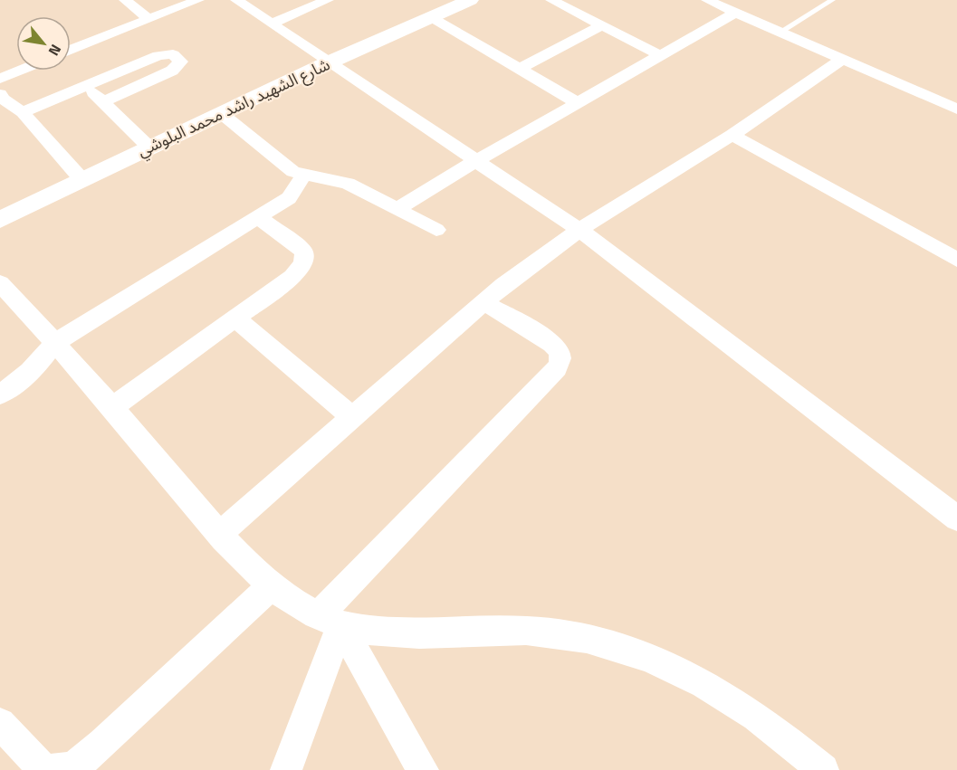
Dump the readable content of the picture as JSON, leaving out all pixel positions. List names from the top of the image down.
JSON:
{
  "streets": {
    "street": ["شارع الشهيد راشد محمد البلوشي"]
  },
  "north": "bottom right"
}
